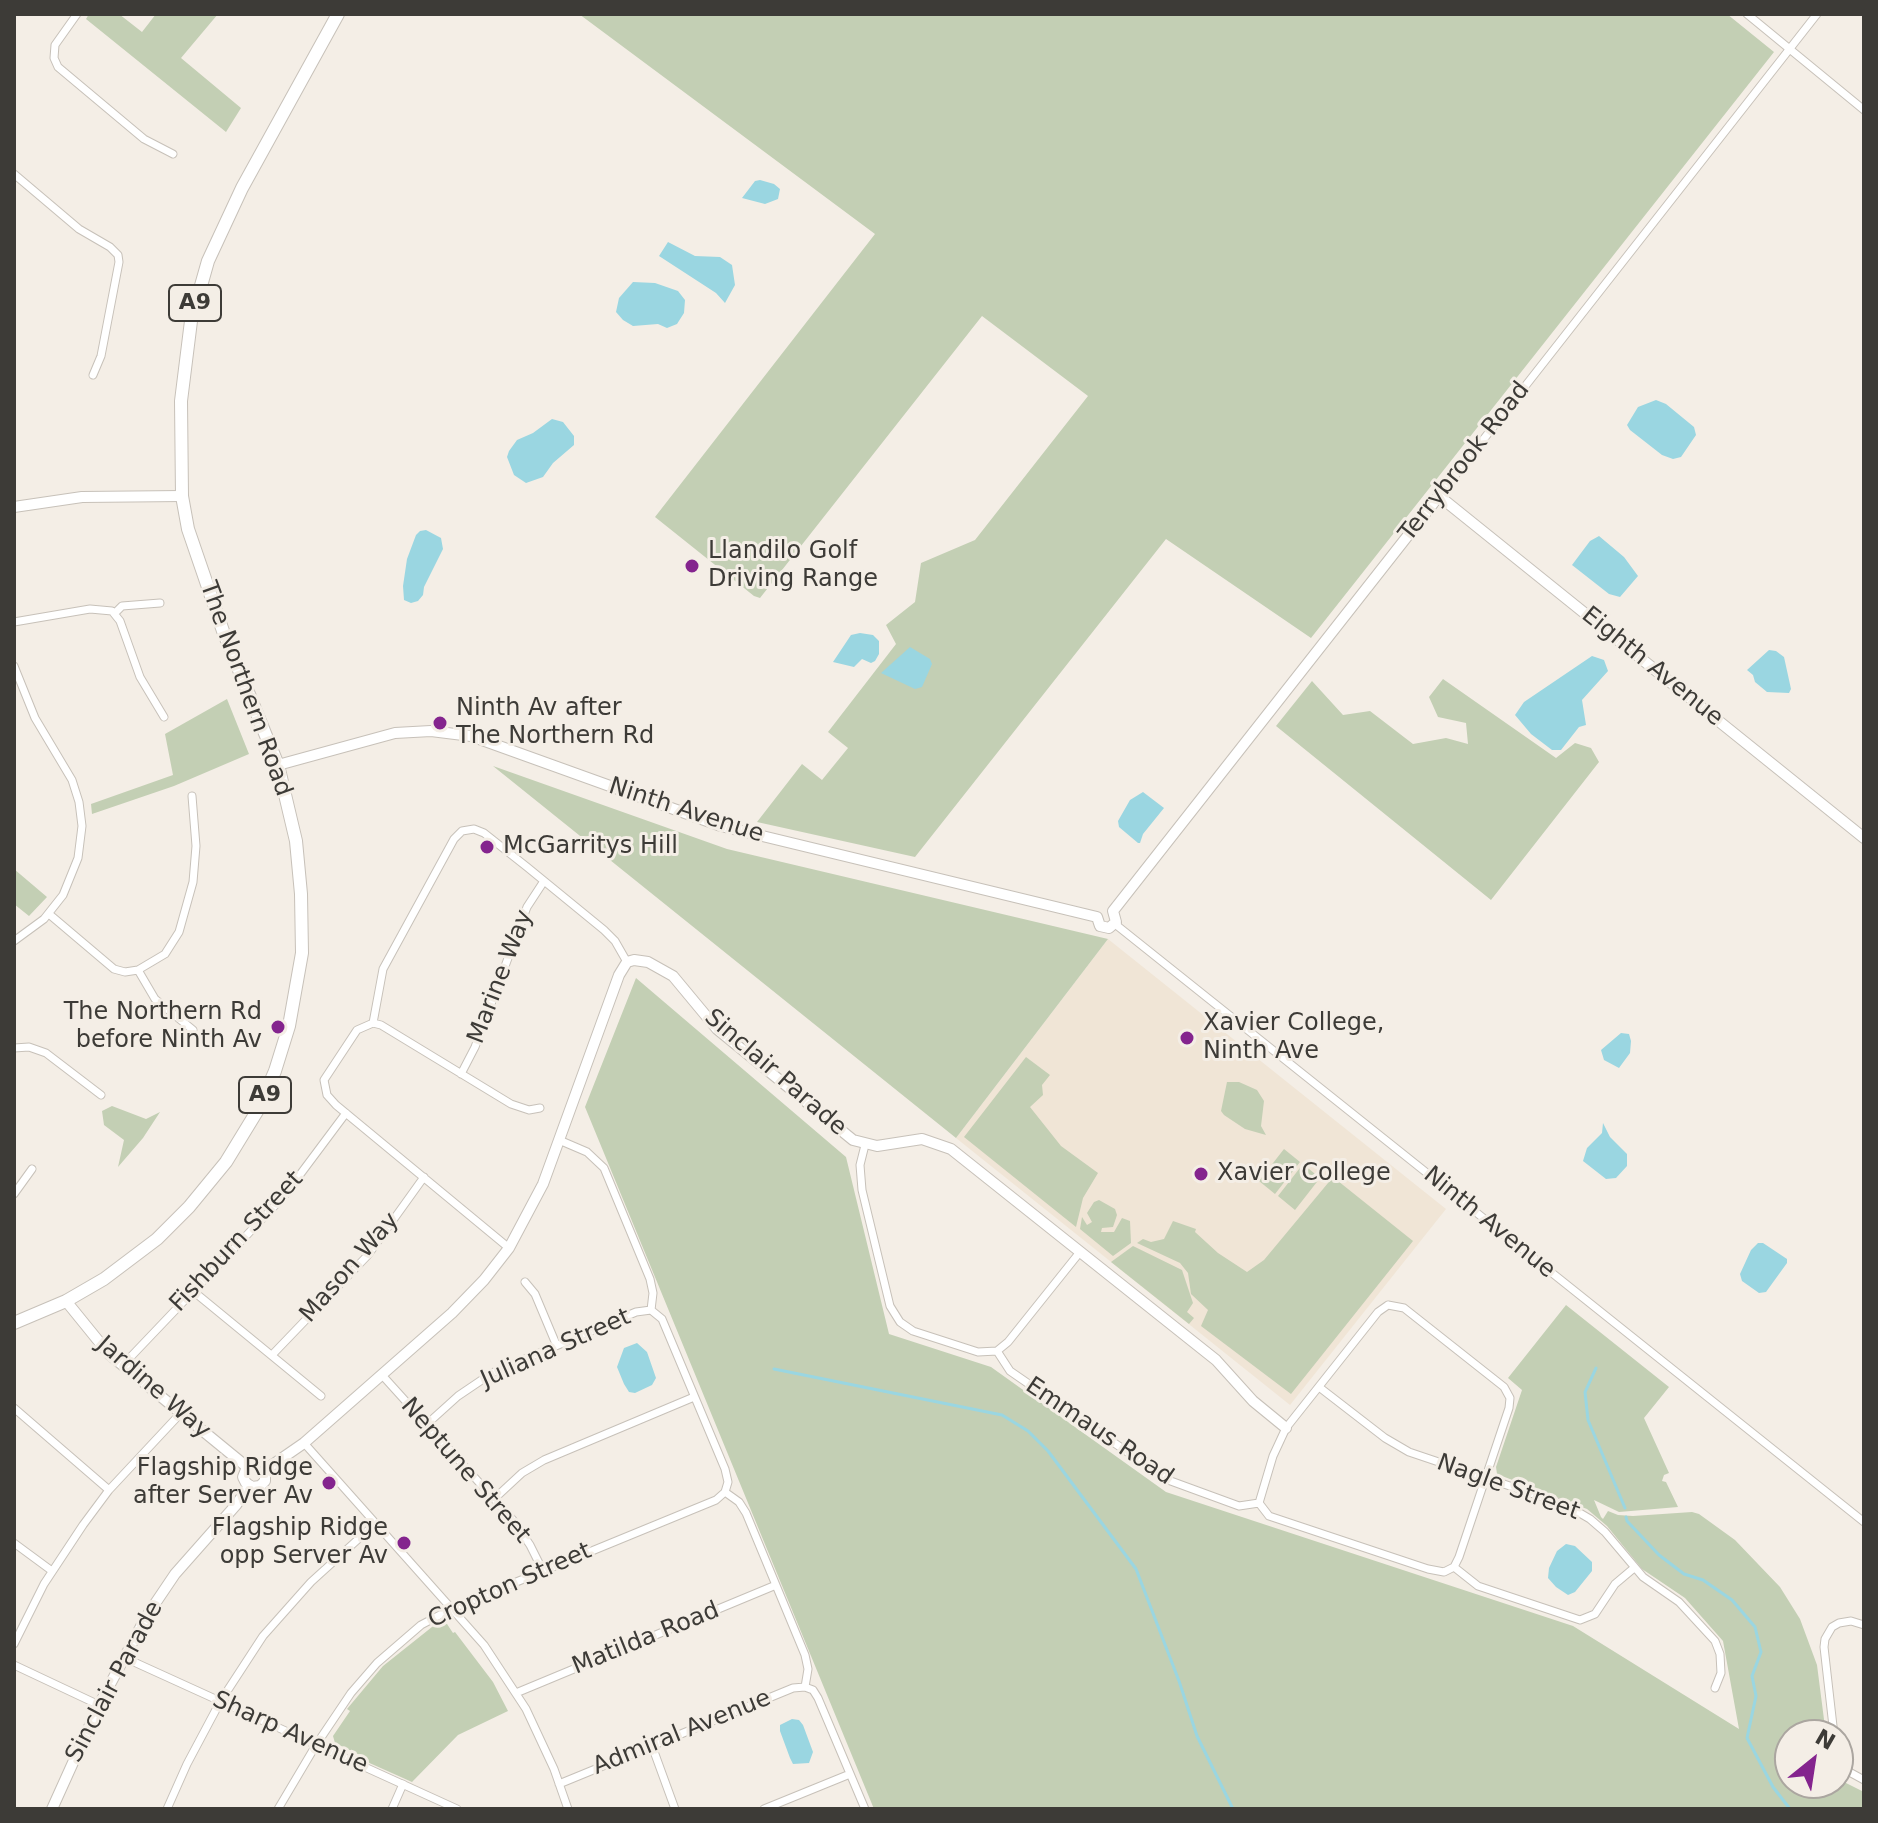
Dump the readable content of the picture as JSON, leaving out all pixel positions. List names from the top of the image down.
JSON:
{
  "streets": {
    "highway": ["A9", "The Northern Road"],
    "street": [
      "Terrybrook Road",
      "Eighth Avenue",
      "Ninth Avenue",
      "Marine Way",
      "Sinclair Parade",
      "Fishburn Street",
      "Mason Way",
      "Juliana Street",
      "Jardine Way",
      "Emmaus Road",
      "Neptune Street",
      "Nagle Street",
      "Cropton Street",
      "Matilda Road",
      "Sharp Avenue",
      "Admiral Avenue"
    ]
  },
  "crossings": [
    ["Terrybrook Road", "Eighth Avenue"],
    ["Terrybrook Road", "Ninth Avenue"],
    ["The Northern Road", "Ninth Avenue"],
    ["The Northern Road", "Jardine Way"],
    ["Sinclair Parade", "Jardine Way"],
    ["Sinclair Parade", "Sharp Avenue"],
    ["Fishburn Street", "Jardine Way"],
    ["Juliana Street", "Neptune Street"],
    ["Neptune Street", "Cropton Street"],
    ["Cropton Street", "Sharp Avenue"]
  ],
  "places": [
    "Llandilo Golf Driving Range",
    "Ninth Av after The Northern Rd",
    "McGarritys Hill",
    "The Northern Rd before Ninth Av",
    "Xavier College, Ninth Ave",
    "Xavier College",
    "Flagship Ridge after Server Av",
    "Flagship Ridge opp Server Av"
  ],
  "north": "top right"
}
